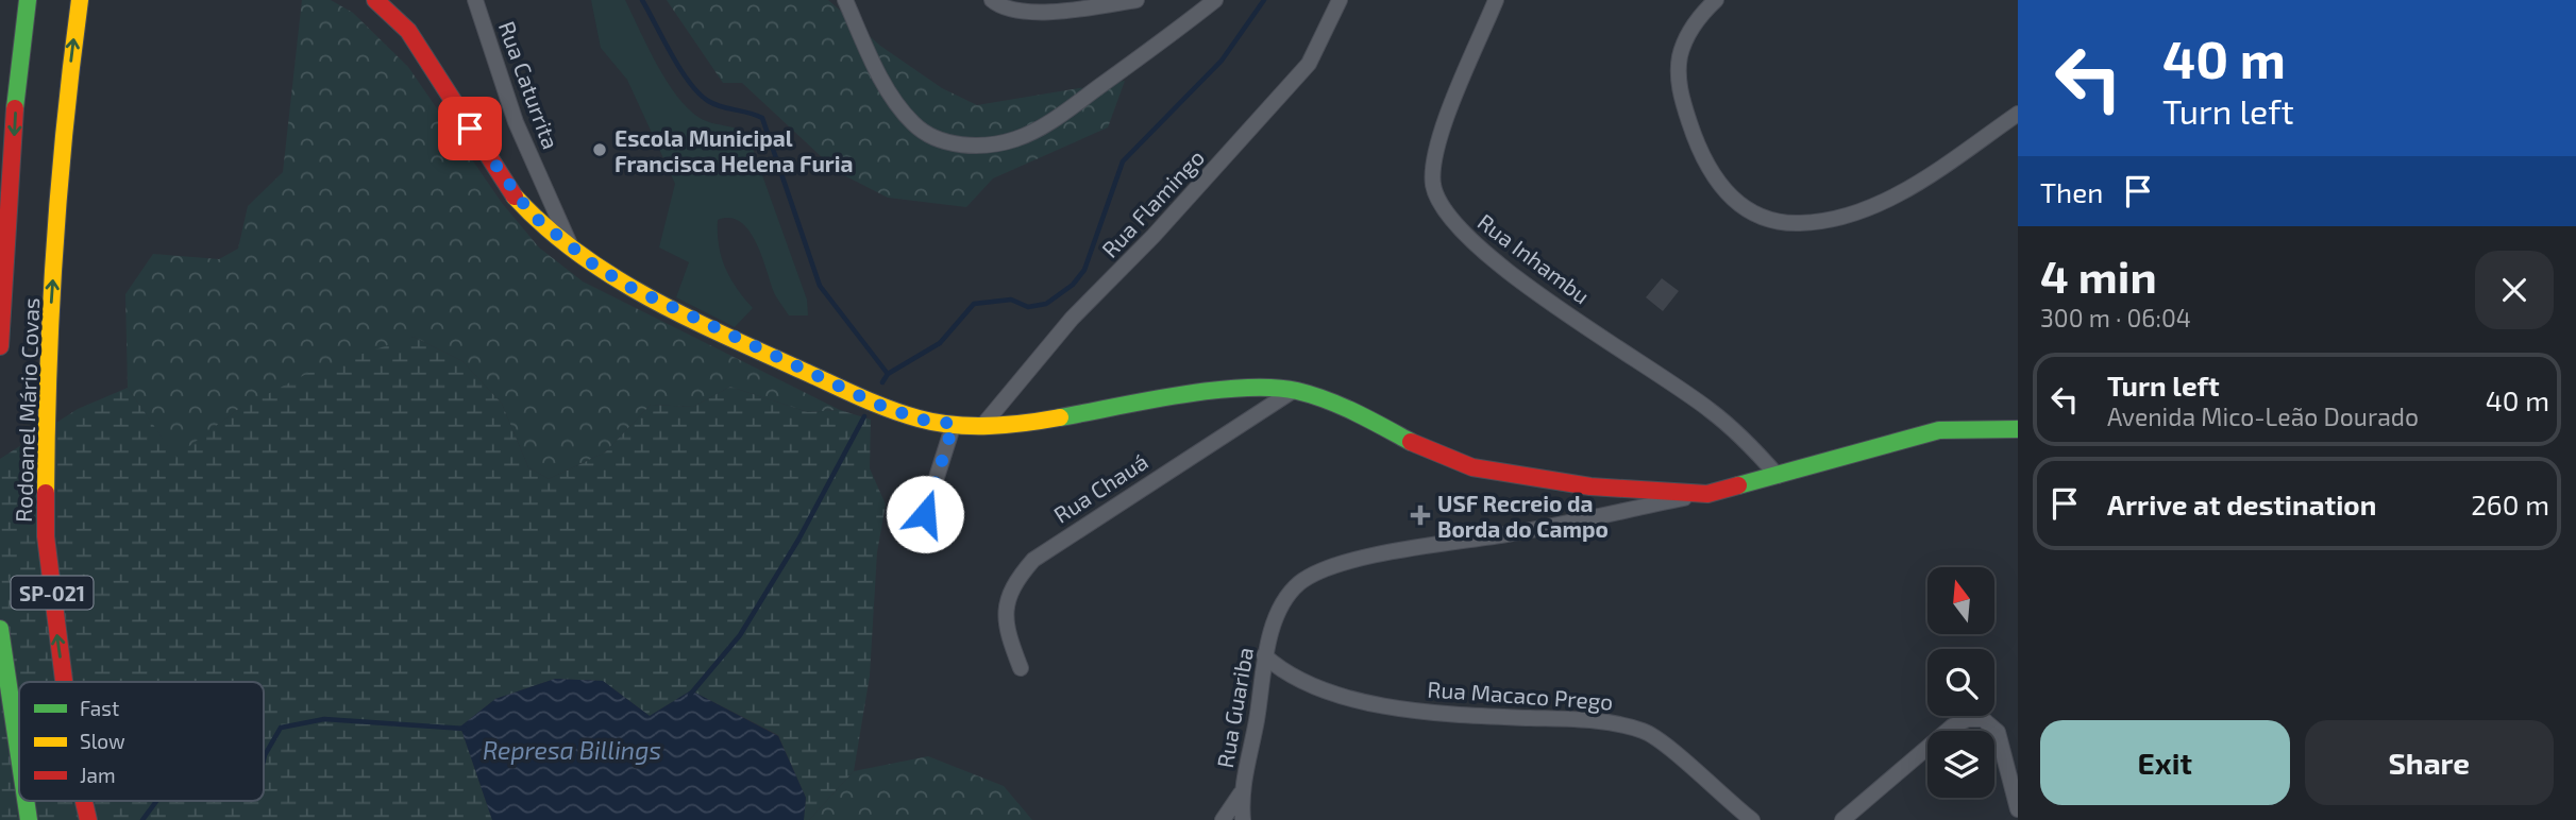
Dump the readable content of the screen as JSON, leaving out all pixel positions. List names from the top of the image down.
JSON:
{
  "streets": {
    "main road": ["Rodoanel Mário Covas", "SP-021"],
    "street": [
      "Rua Caturrita",
      "Rua Flamingo",
      "Rua Inhambu",
      "Rua Chauá",
      "Rua Macaco Prego",
      "Rua Guariba"
    ]
  },
  "crossings": [
    ["Rua Macaco Prego", "Rua Guariba"]
  ],
  "water": ["Represa Billings"],
  "places": {
    "other": ["Escola Municipal Francisca Helena Furia"],
    "health": ["USF Recreio da Borda do Campo"]
  },
  "legend": ["Fast", "Slow", "Jam"],
  "north": "top",
  "page": {
    "turn": ["40 m", "Turn left"],
    "then": "Then",
    "heading": ["4 min", "300 m · 06:04"],
    "list": [
      {
        "name": "Turn left",
        "note": "Avenida Mico-Leão Dourado",
        "value": "40 m"
      },
      {
        "name": "Arrive at destination",
        "value": "260 m"
      }
    ],
    "buttons": ["Exit", "Share"]
  }
}
